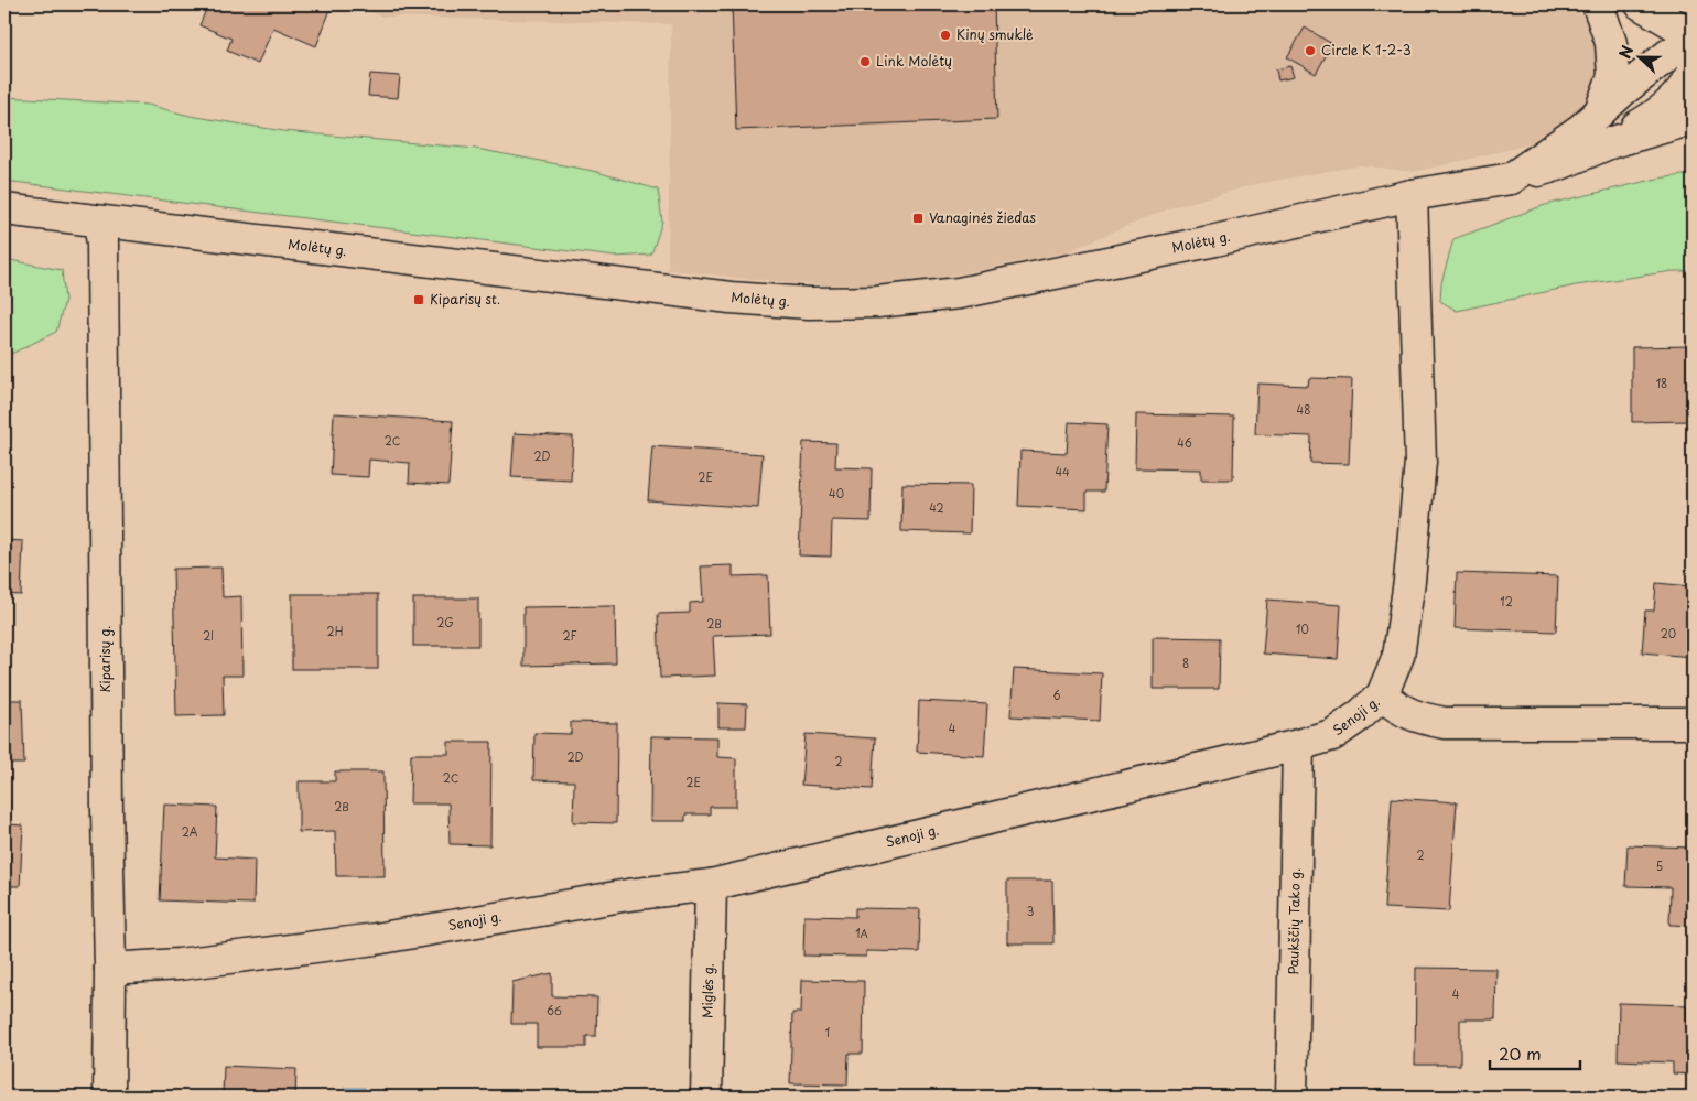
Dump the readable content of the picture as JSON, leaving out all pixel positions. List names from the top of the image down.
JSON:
{
  "streets": {
    "main road": [
      "Molėtų g.",
      "Kiparisų g.",
      "Senoji g.",
      "Paukščių Tako g.",
      "Miglės g."
    ]
  },
  "crossings": [
    ["Molėtų g.", "Kiparisų g."],
    ["Kiparisų g.", "Senoji g."],
    ["Senoji g.", "Paukščių Tako g."],
    ["Senoji g.", "Miglės g."]
  ],
  "places": {
    "other": ["Kinų smuklė", "Circle K 1-2-3", "Link Molėtų"],
    "transit": ["Vanaginės žiedas", "Kiparisų st."]
  },
  "house_numbers": [
    "18",
    "48",
    "2C",
    "46",
    "2D",
    "44",
    "2E",
    "40",
    "42",
    "12",
    "2G",
    "2B",
    "10",
    "2H",
    "20",
    "2I",
    "2F",
    "8",
    "6",
    "4",
    "2D",
    "2",
    "2C",
    "2E",
    "2B",
    "2A",
    "2",
    "5",
    "3",
    "1A",
    "4",
    "66",
    "1"
  ],
  "scale_bar": "20 m",
  "north": "left"
}
